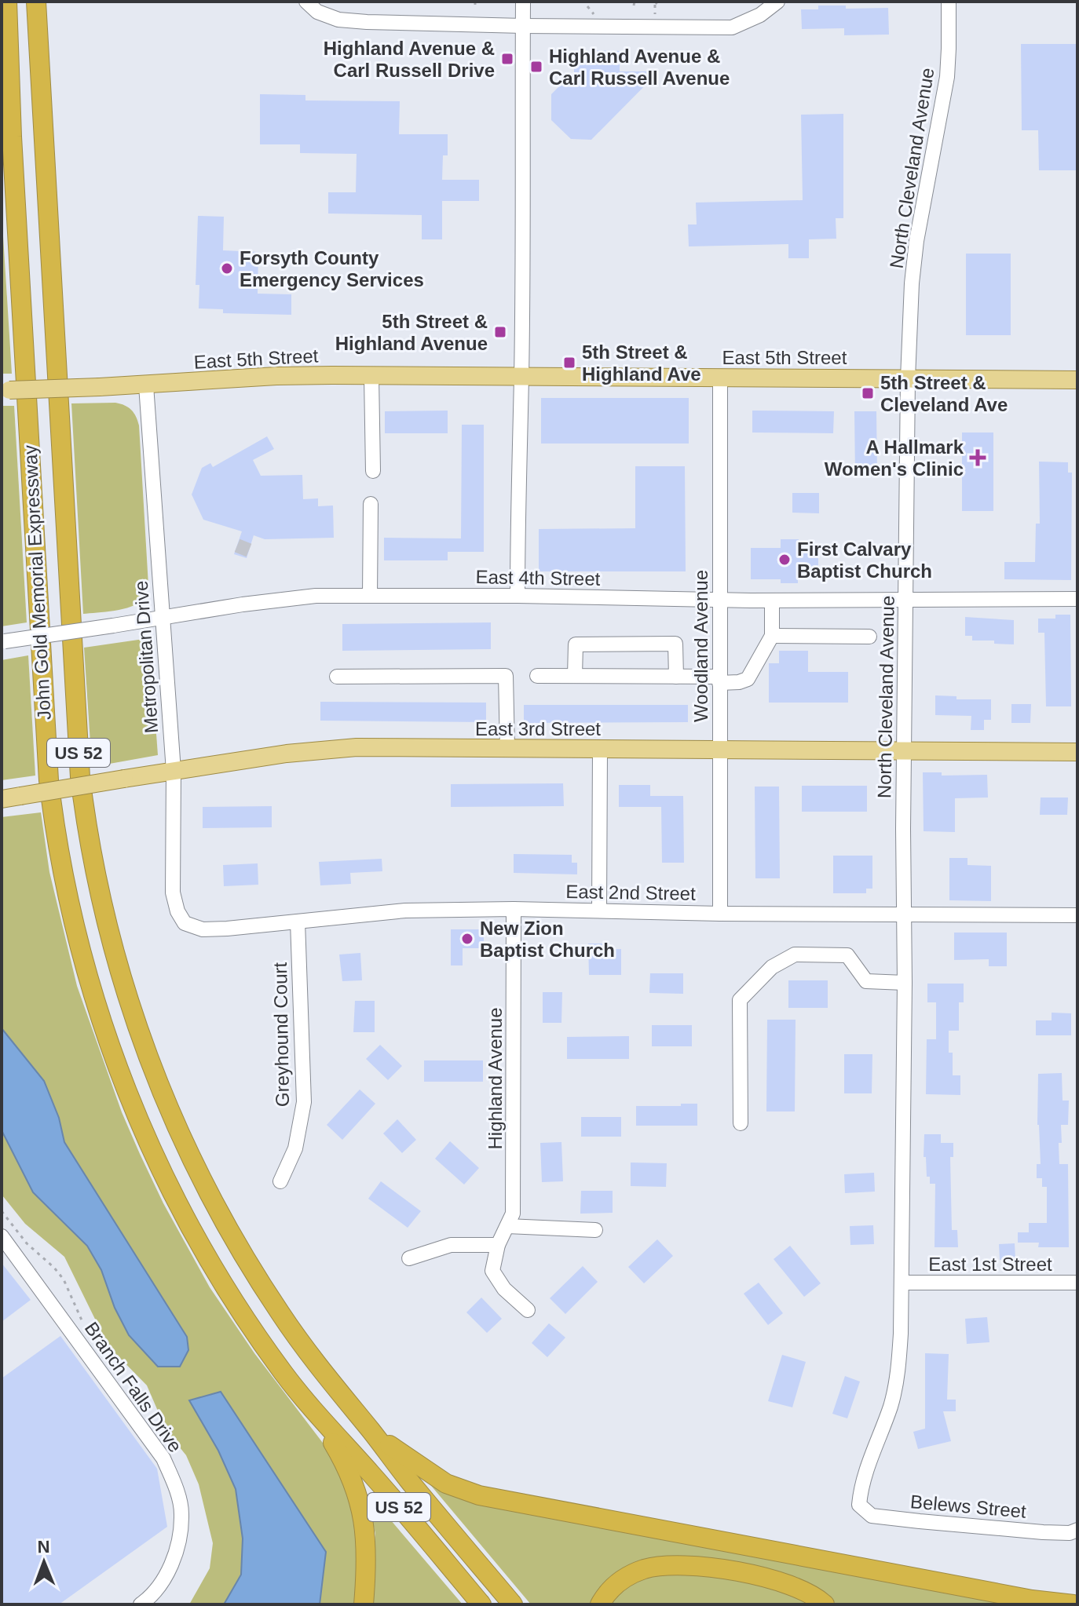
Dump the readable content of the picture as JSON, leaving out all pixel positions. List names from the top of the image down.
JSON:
{
  "streets": {
    "highway": ["John Gold Memorial Expressway", "US 52"],
    "main road": ["East 5th Street", "East 3rd Street"],
    "street": [
      "North Cleveland Avenue",
      "East 4th Street",
      "Woodland Avenue",
      "Metropolitan Drive",
      "East 2nd Street",
      "Greyhound Court",
      "Highland Avenue",
      "East 1st Street",
      "Branch Falls Drive",
      "Belews Street"
    ]
  },
  "crossings": [
    ["North Cleveland Avenue", "East 5th Street"],
    ["North Cleveland Avenue", "East 4th Street"],
    ["North Cleveland Avenue", "East 3rd Street"],
    ["North Cleveland Avenue", "East 2nd Street"],
    ["North Cleveland Avenue", "East 1st Street"],
    ["North Cleveland Avenue", "Belews Street"],
    ["East 5th Street", "Woodland Avenue"],
    ["East 5th Street", "Metropolitan Drive"],
    ["East 4th Street", "Woodland Avenue"],
    ["East 4th Street", "Metropolitan Drive"],
    ["Woodland Avenue", "East 3rd Street"],
    ["Woodland Avenue", "East 2nd Street"],
    ["Metropolitan Drive", "East 3rd Street"],
    ["Metropolitan Drive", "East 2nd Street"],
    ["East 2nd Street", "Greyhound Court"],
    ["East 2nd Street", "Highland Avenue"]
  ],
  "places": {
    "transit": [
      "Highland Avenue & Carl Russell Drive",
      "Highland Avenue & Carl Russell Avenue",
      "5th Street & Highland Avenue",
      "5th Street & Highland Ave",
      "5th Street & Cleveland Ave"
    ],
    "other": ["Forsyth County Emergency Services", "First Calvary Baptist Church", "New Zion Baptist Church"],
    "health": ["A Hallmark Women's Clinic"]
  },
  "north": "top"
}
